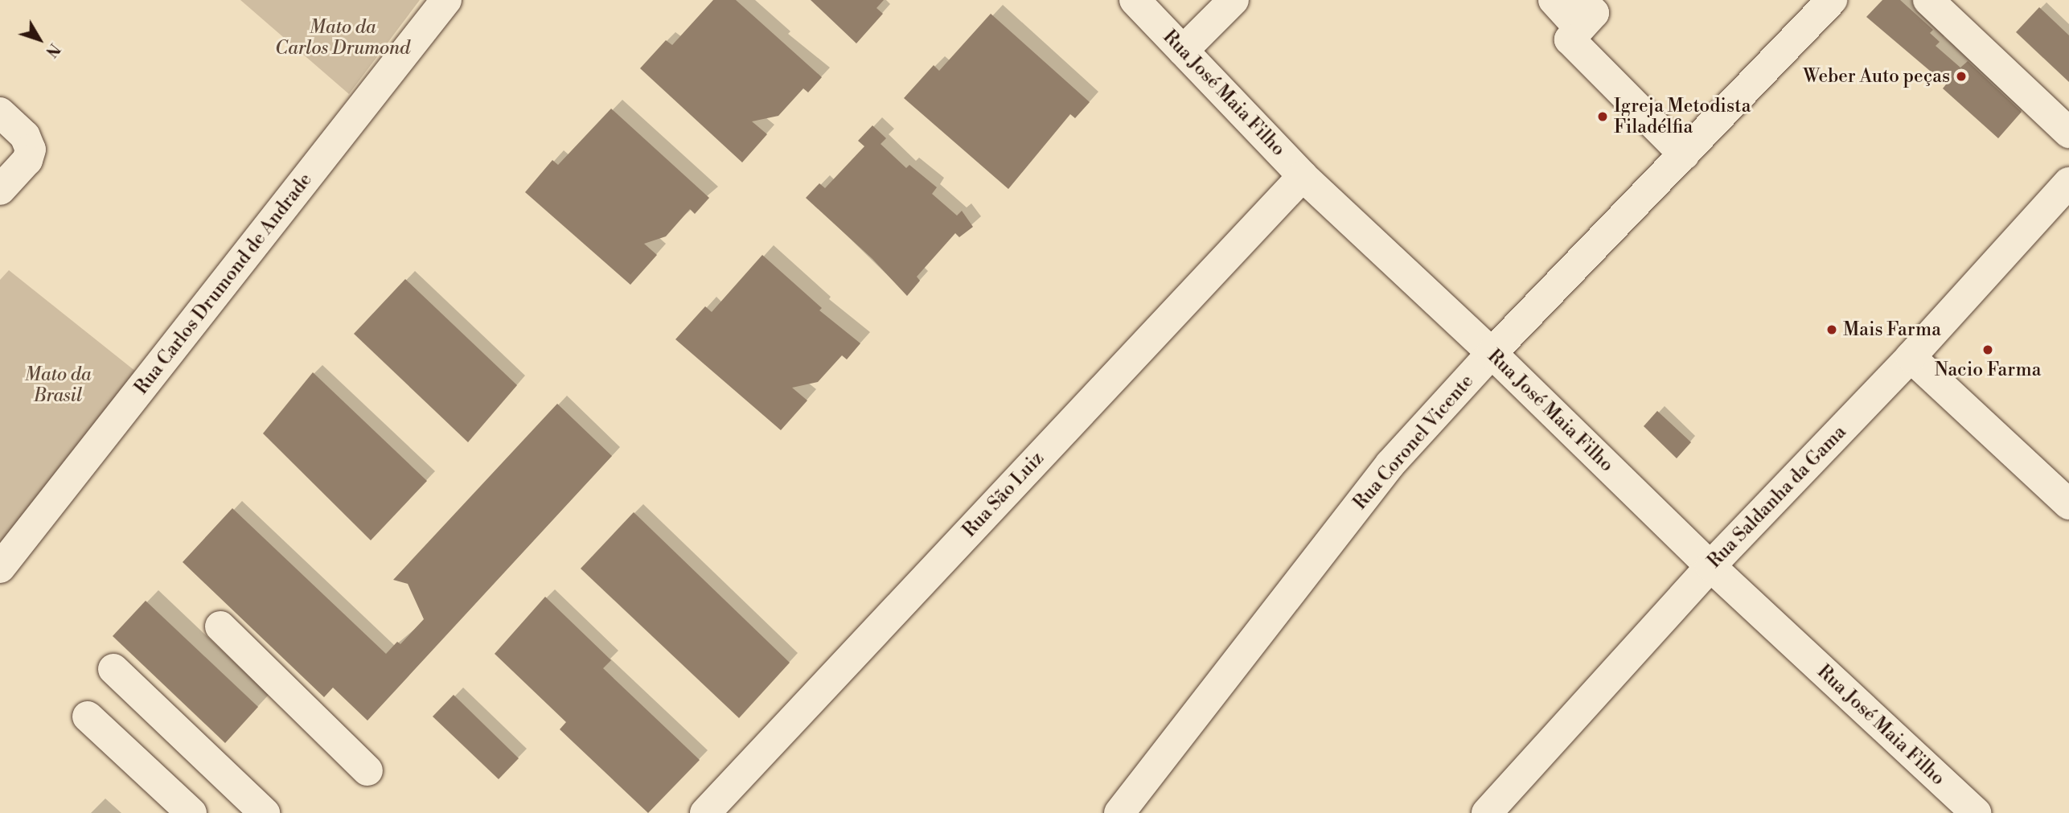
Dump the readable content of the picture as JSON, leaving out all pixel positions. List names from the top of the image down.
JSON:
{
  "streets": {
    "street": [
      "Rua José Maia Filho",
      "Rua Carlos Drumond de Andrade",
      "Rua Coronel Vicente",
      "Rua São Luiz",
      "Rua Saldanha da Gama"
    ]
  },
  "crossings": [
    ["Rua José Maia Filho", "Rua Coronel Vicente"],
    ["Rua José Maia Filho", "Rua São Luiz"],
    ["Rua José Maia Filho", "Rua Saldanha da Gama"]
  ],
  "parks": ["Mato da Carlos Drumond", "Mato da Brasil"],
  "places": [
    "Weber Auto peças",
    "Igreja Metodista Filadélfia",
    "Mais Farma",
    "Nacio Farma"
  ],
  "north": "bottom right"
}
